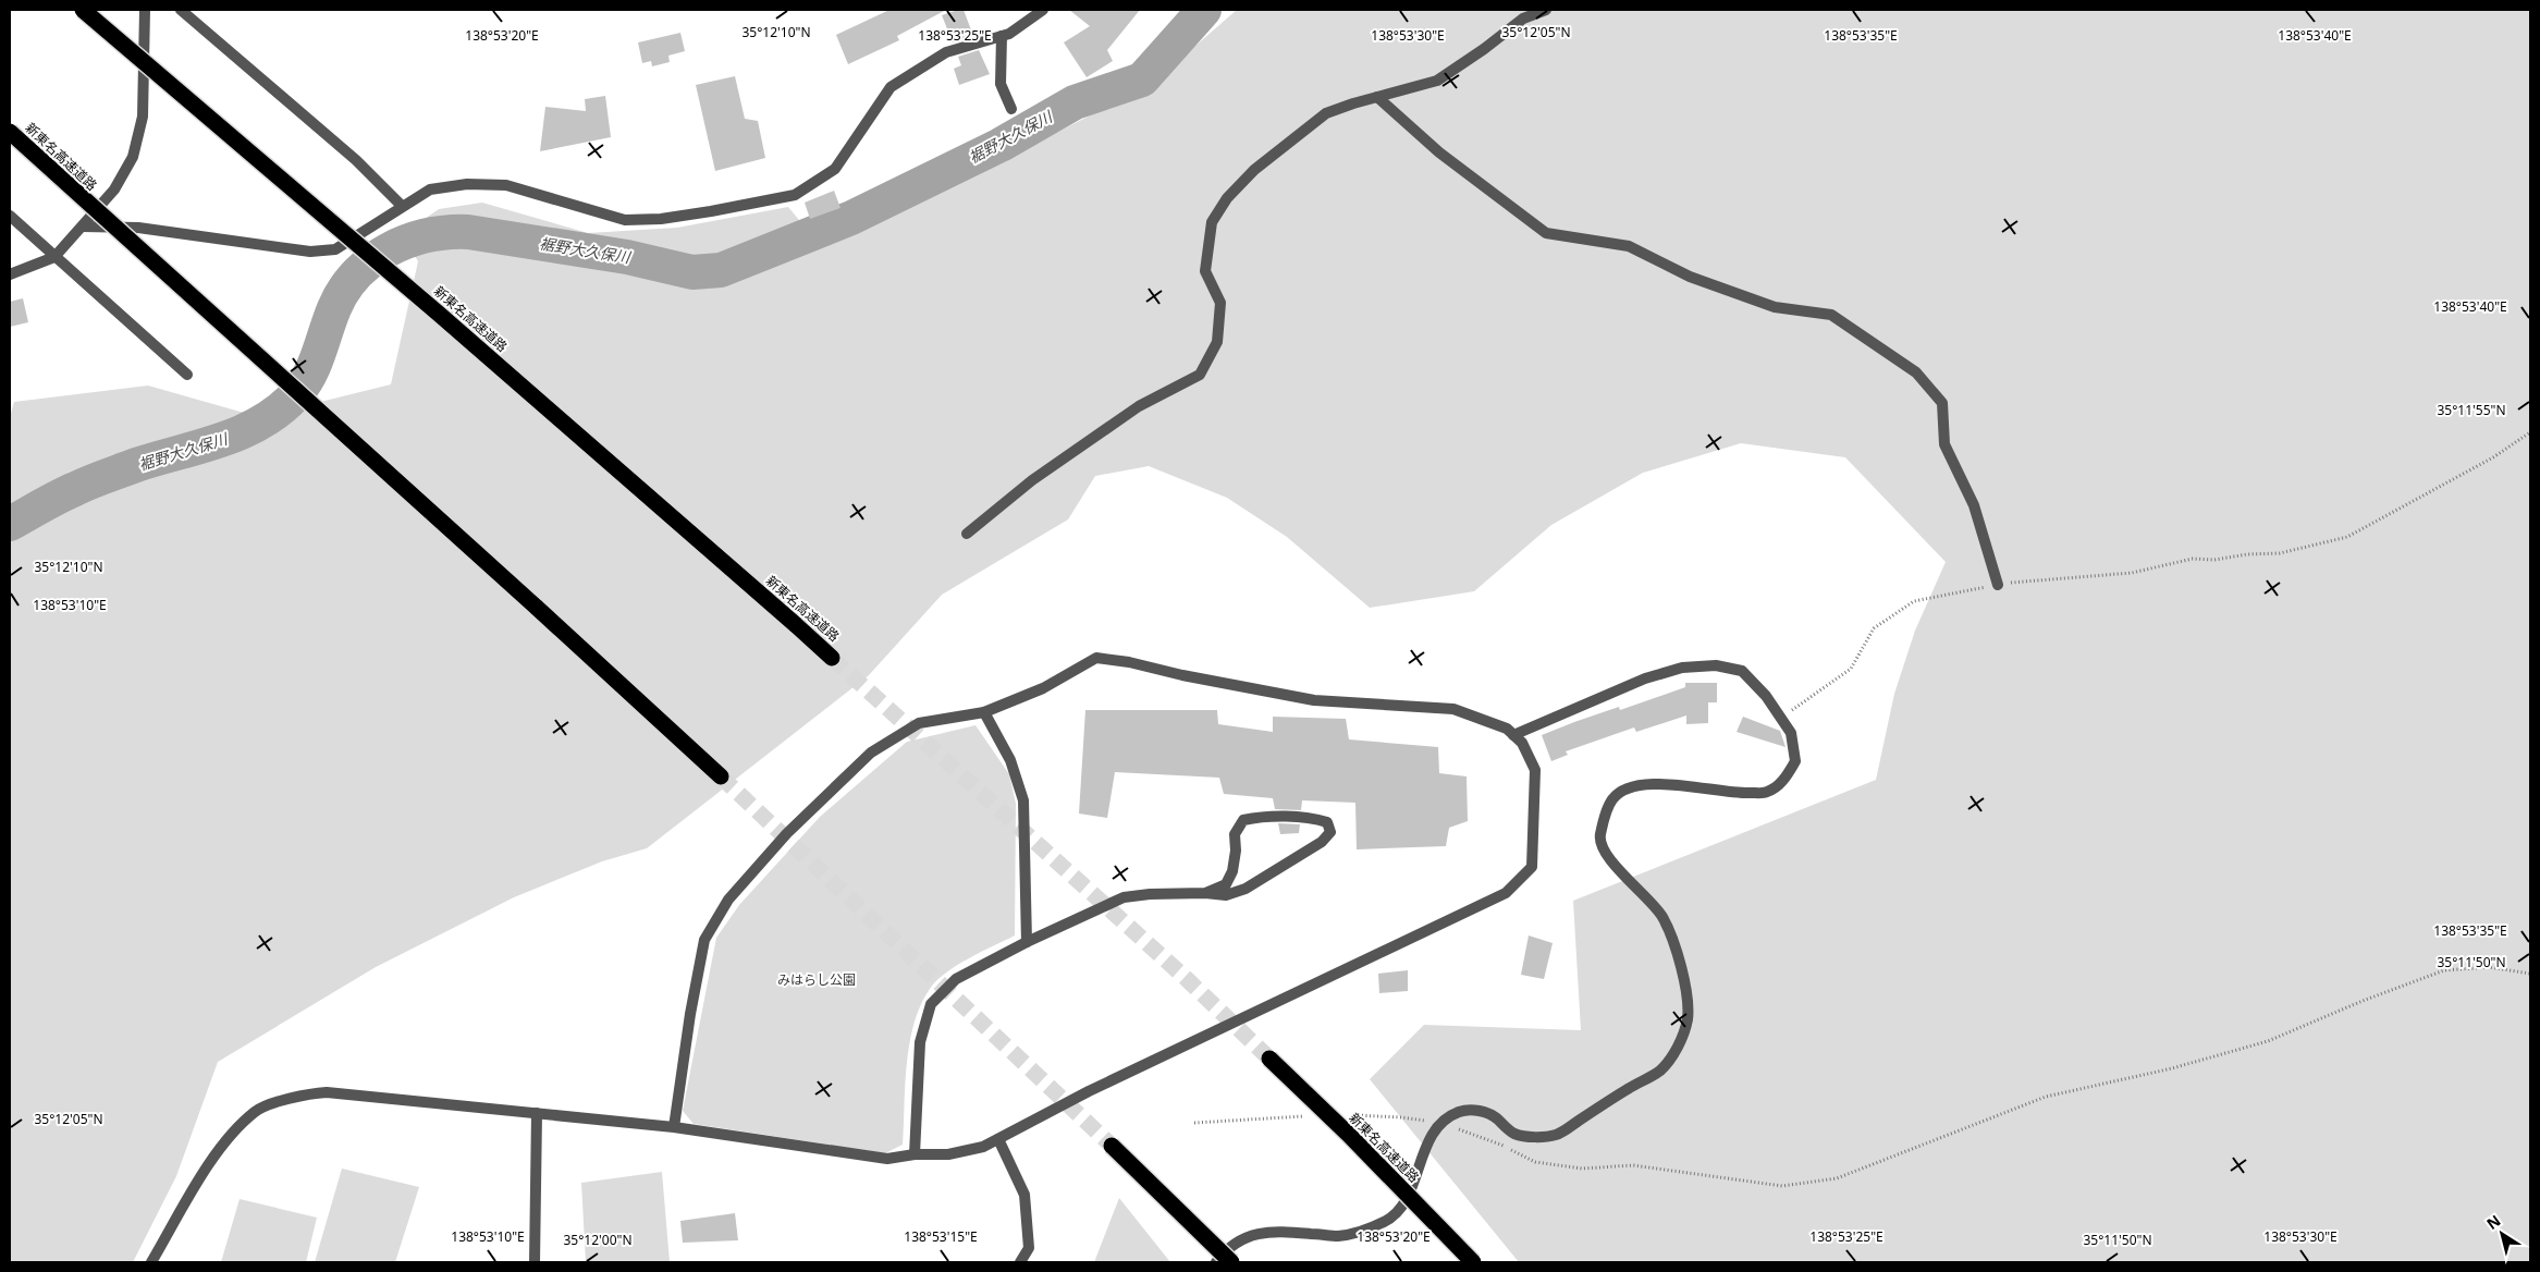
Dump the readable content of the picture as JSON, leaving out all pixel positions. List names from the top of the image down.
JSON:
{
  "streets": {
    "highway": ["新東名高速道路"]
  },
  "water": ["裾野大久保川"],
  "parks": ["みはらし公園"],
  "north": "top left",
  "coordinates": [
    "35°12'10\"N",
    "35°12'05\"N",
    "138°53'20\"E",
    "138°53'25\"E",
    "138°53'30\"E",
    "138°53'35\"E",
    "138°53'40\"E",
    "35°11'55\"N",
    "138°53'10\"E",
    "35°11'50\"N",
    "138°53'15\"E",
    "35°12'00\"N"
  ]
}
